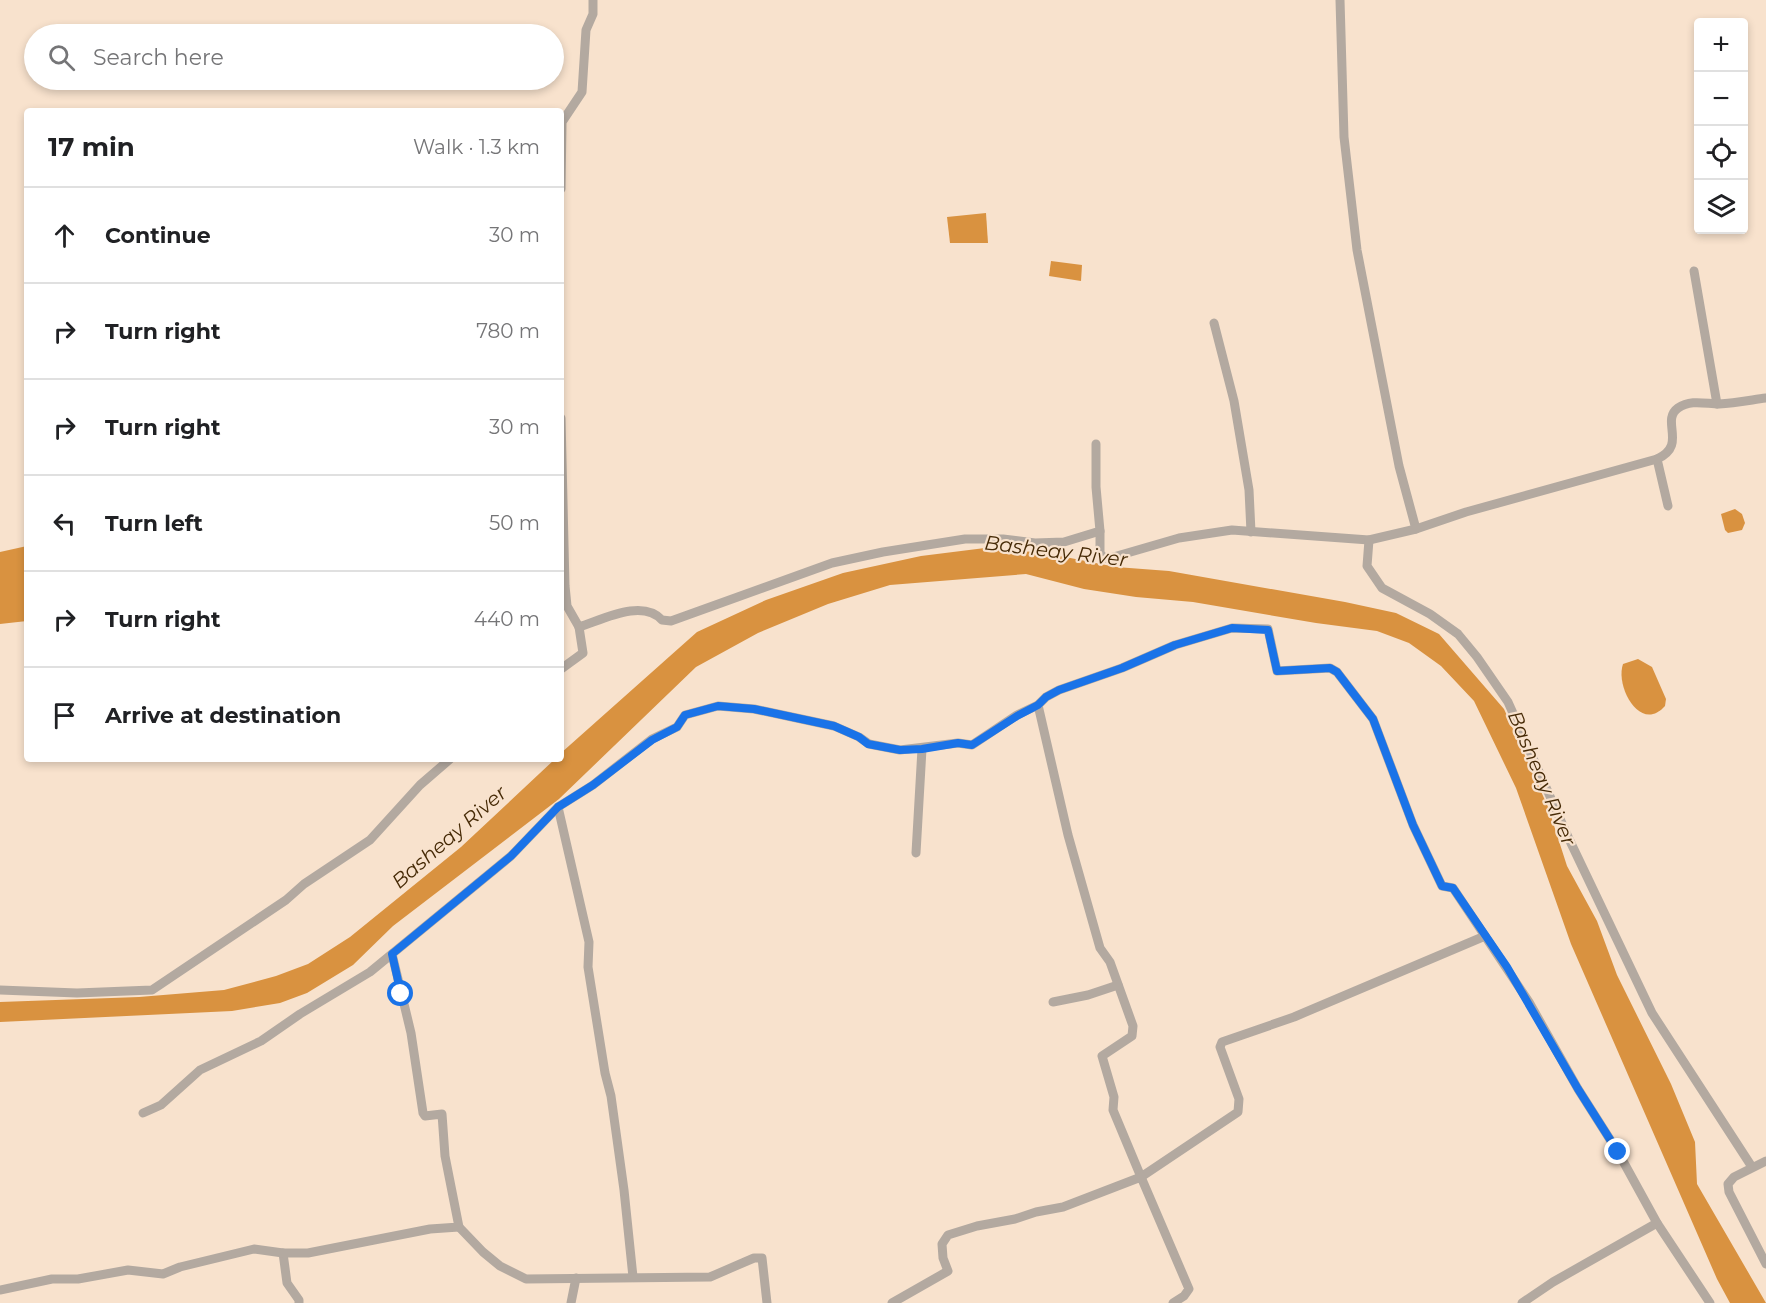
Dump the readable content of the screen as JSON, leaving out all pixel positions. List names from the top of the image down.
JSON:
{
  "water": ["Basheay River"],
  "page": {
    "map_buttons": ["+", "−"],
    "search": "Search here",
    "heading": ["17 min", "Walk · 1.3 km"],
    "list": [
      ["Continue", "30 m"],
      ["Turn right", "780 m"],
      ["Turn right", "30 m"],
      ["Turn left", "50 m"],
      ["Turn right", "440 m"],
      "Arrive at destination"
    ]
  }
}
